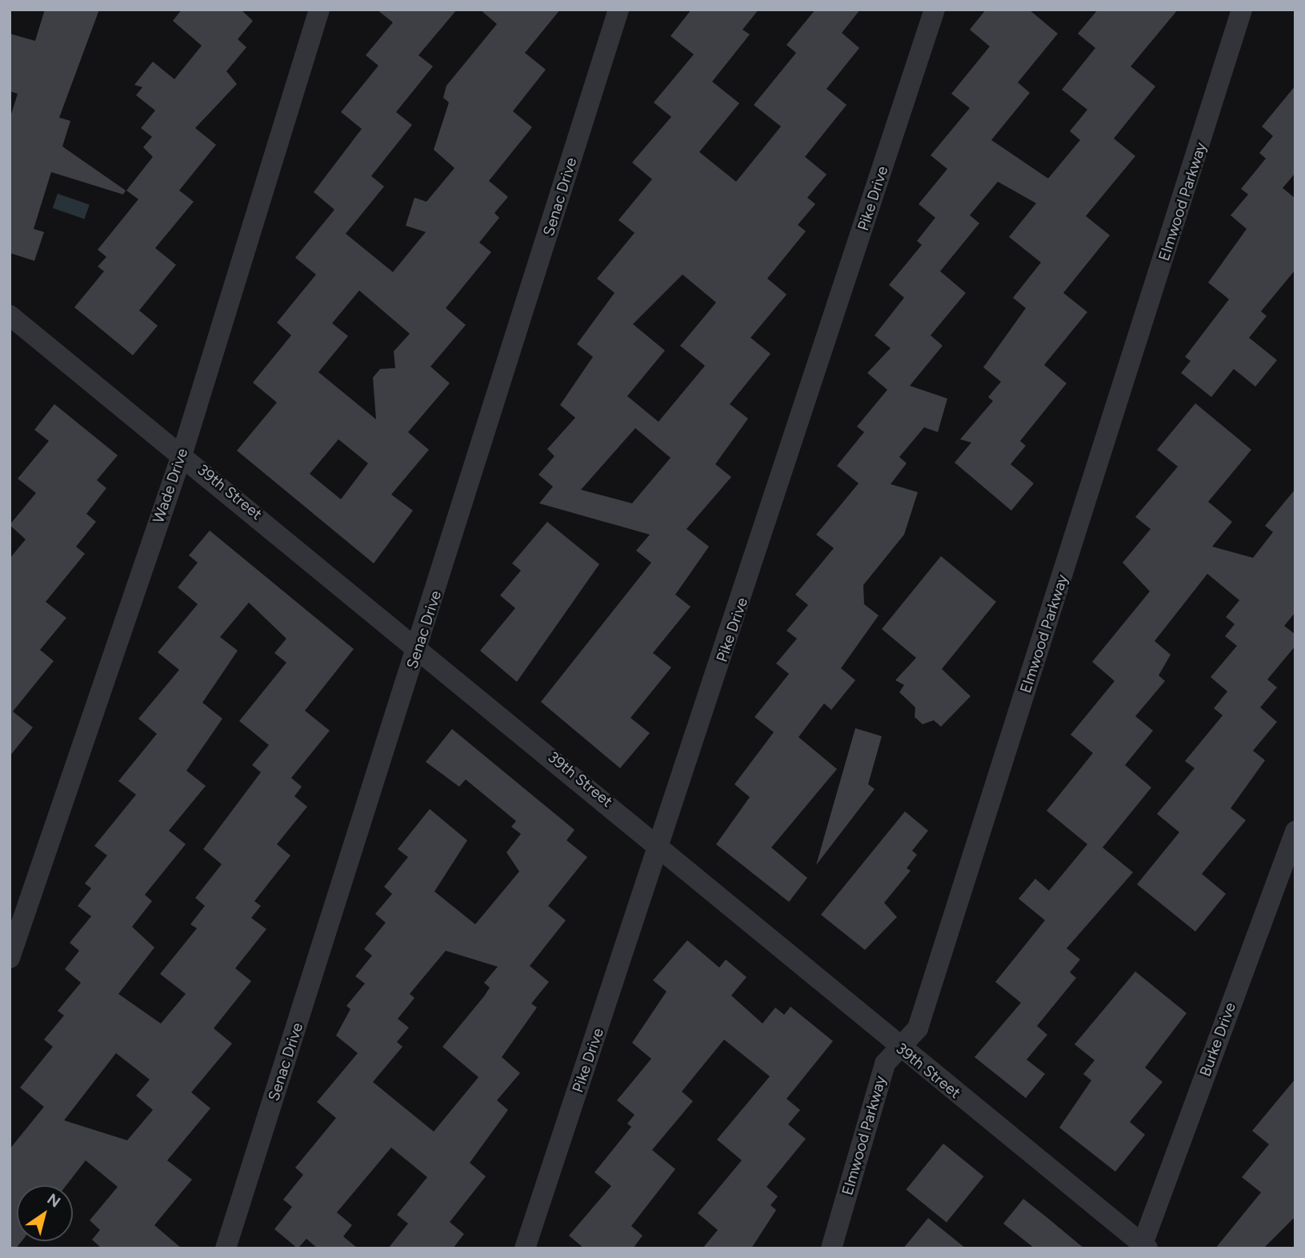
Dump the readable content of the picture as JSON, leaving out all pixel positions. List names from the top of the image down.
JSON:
{
  "streets": {
    "street": [
      "Senac Drive",
      "Pike Drive",
      "Elmwood Parkway",
      "Wade Drive",
      "39th Street",
      "Burke Drive"
    ]
  },
  "crossings": [
    ["Senac Drive", "39th Street"],
    ["Pike Drive", "39th Street"],
    ["Elmwood Parkway", "39th Street"],
    ["Wade Drive", "39th Street"],
    ["39th Street", "Burke Drive"]
  ],
  "north": "top right"
}
